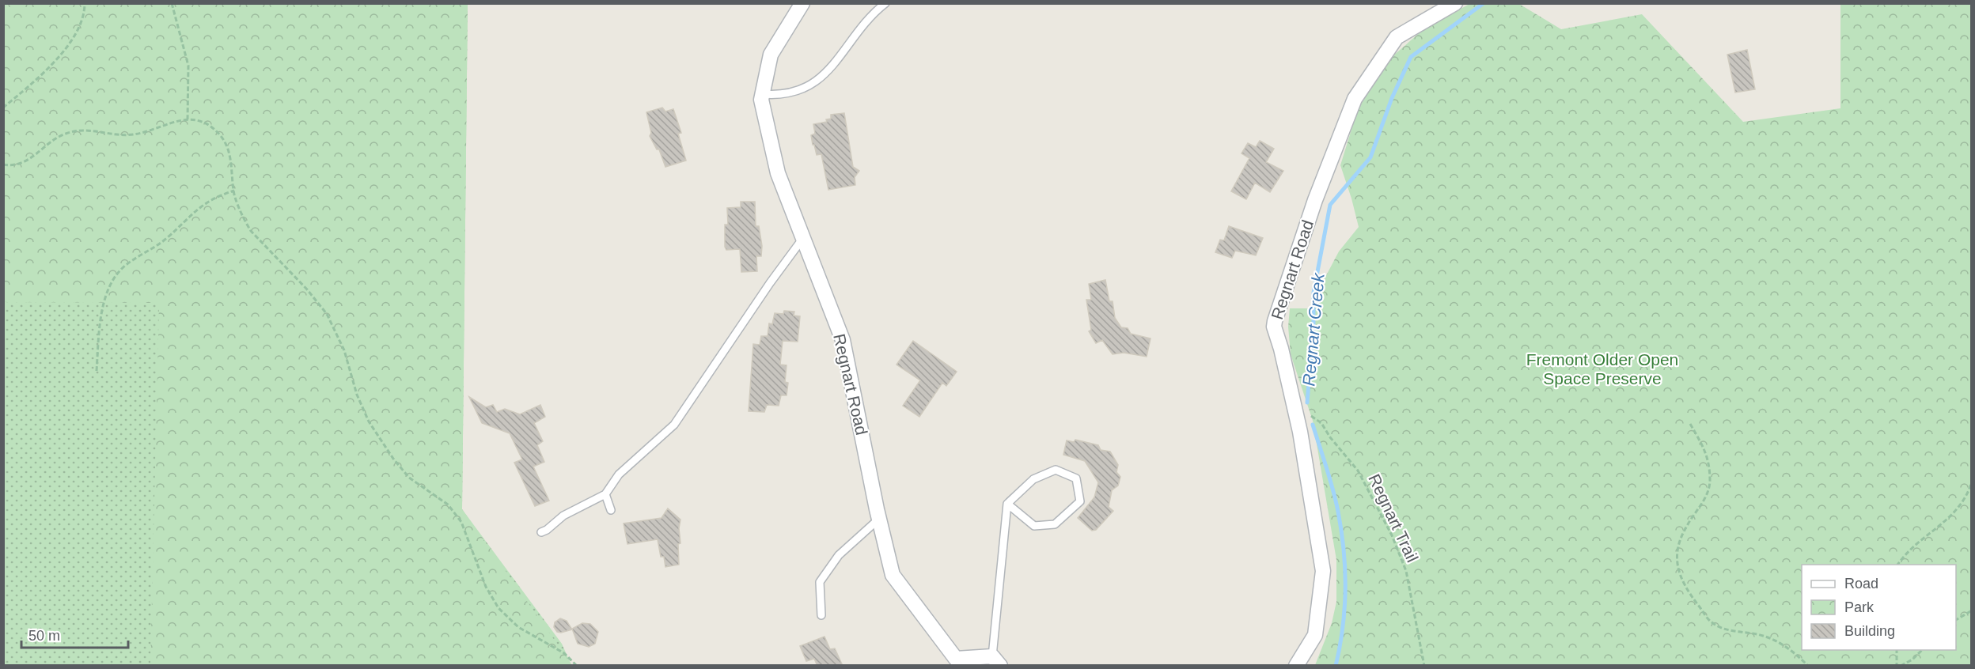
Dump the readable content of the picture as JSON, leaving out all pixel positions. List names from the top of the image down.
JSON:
{
  "streets": {
    "street": ["Regnart Road"],
    "path": ["Regnart Trail"]
  },
  "water": ["Regnart Creek"],
  "parks": ["Fremont Older Open Space Preserve"],
  "legend": ["Road", "Park", "Building"],
  "scale_bar": "50 m"
}
